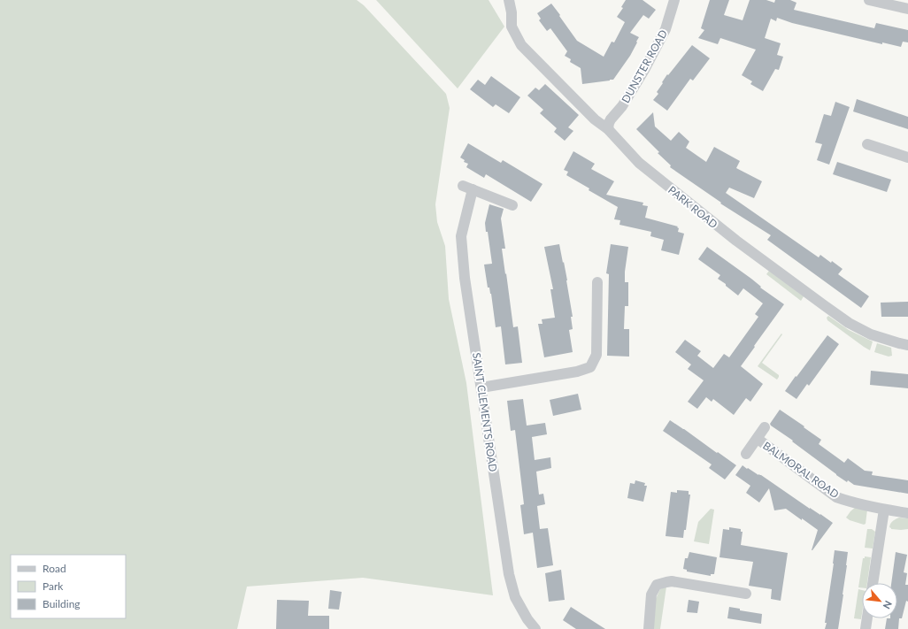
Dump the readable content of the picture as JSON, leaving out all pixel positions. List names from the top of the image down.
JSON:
{
  "streets": {
    "street": [
      "DUNSTER ROAD",
      "PARK ROAD",
      "SAINT CLEMENTS ROAD",
      "BALMORAL ROAD"
    ]
  },
  "crossings": [
    ["DUNSTER ROAD", "PARK ROAD"]
  ],
  "legend": ["Road", "Park", "Building"],
  "north": "bottom right"
}
